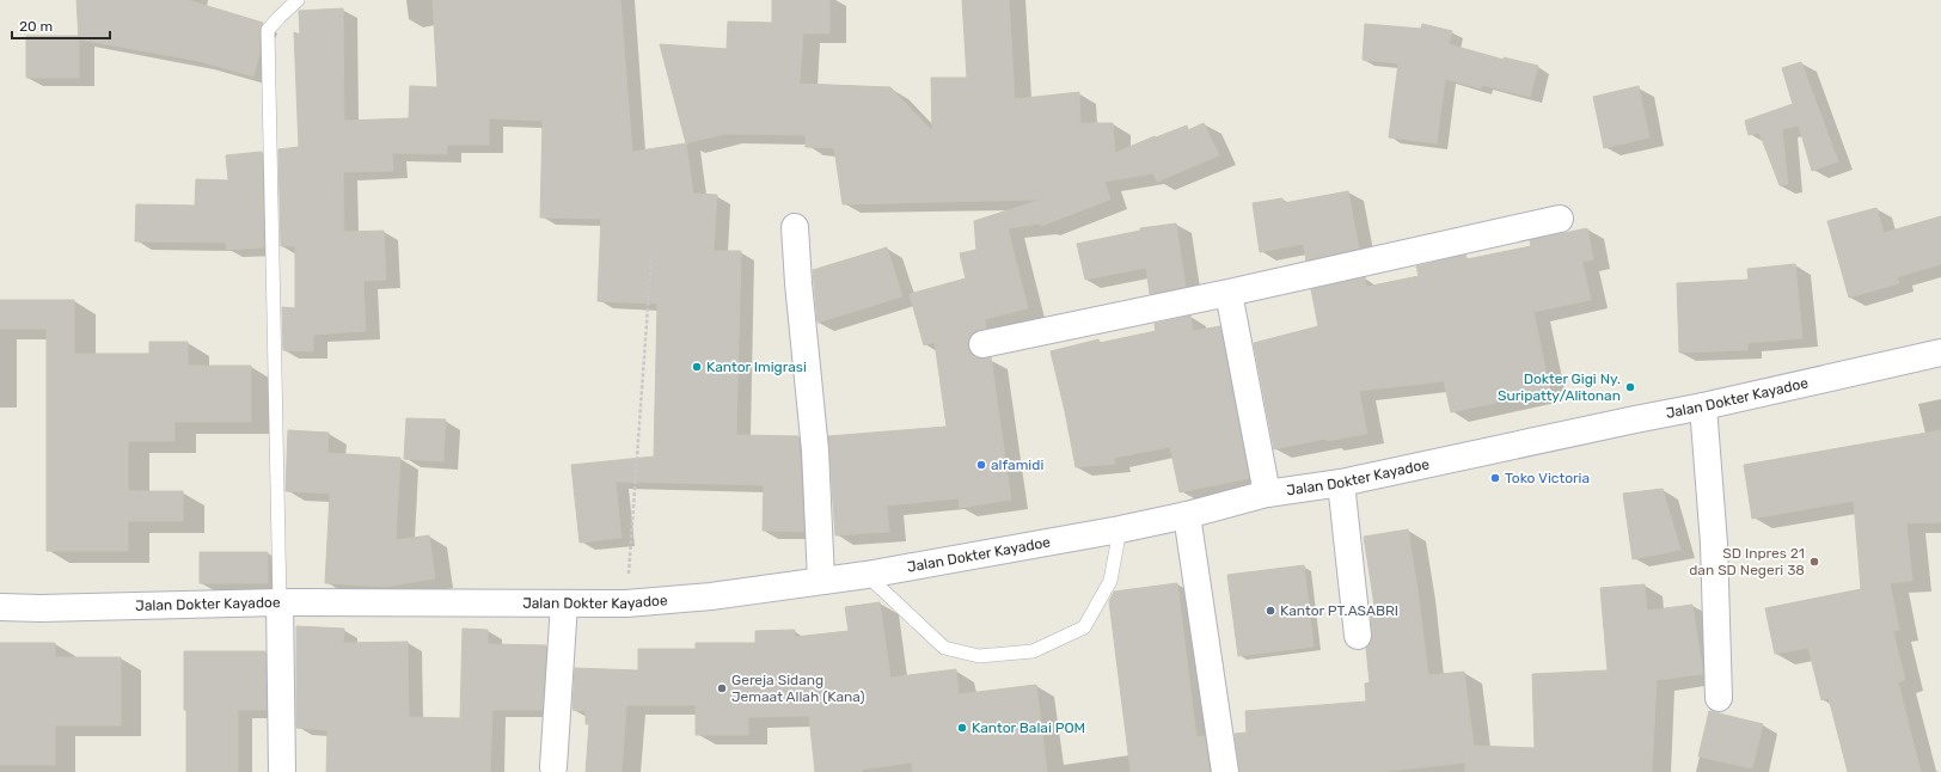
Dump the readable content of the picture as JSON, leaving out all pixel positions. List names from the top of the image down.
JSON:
{
  "streets": {
    "street": ["Jalan Dokter Kayadoe"]
  },
  "places": [
    "Kantor Imigrasi",
    "Dokter Gigi Ny. Suripatty/Alitonan",
    "alfamidi",
    "Toko Victoria",
    "SD Inpres 21 dan SD Negeri 38",
    "Kantor PT.ASABRI",
    "Gereja Sidang Jemaat Allah (Kana)",
    "Kantor Balai POM"
  ],
  "scale_bar": "20 m"
}
